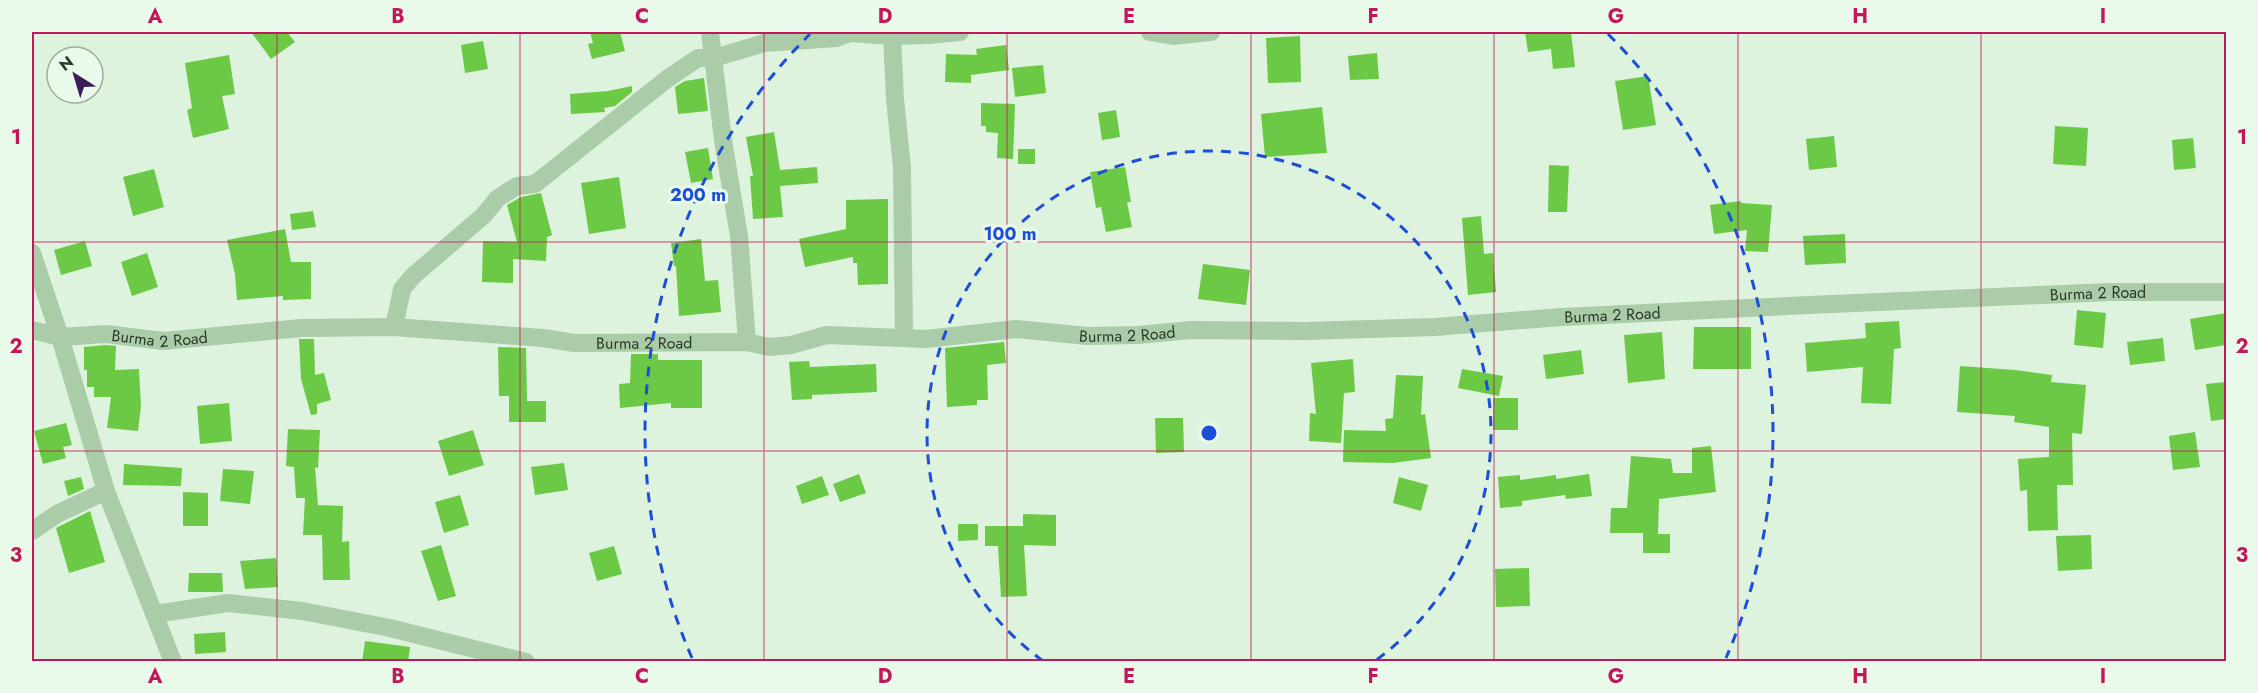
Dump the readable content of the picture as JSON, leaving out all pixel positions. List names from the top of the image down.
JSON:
{
  "streets": {
    "street": ["Burma 2 Road"]
  },
  "north": "top left",
  "grid": {
    "columns": [
      "A",
      "B",
      "C",
      "D",
      "E",
      "F",
      "G",
      "H",
      "I"
    ],
    "rows": ["1", "2", "3"]
  },
  "rings": ["200 m", "100 m"]
}
